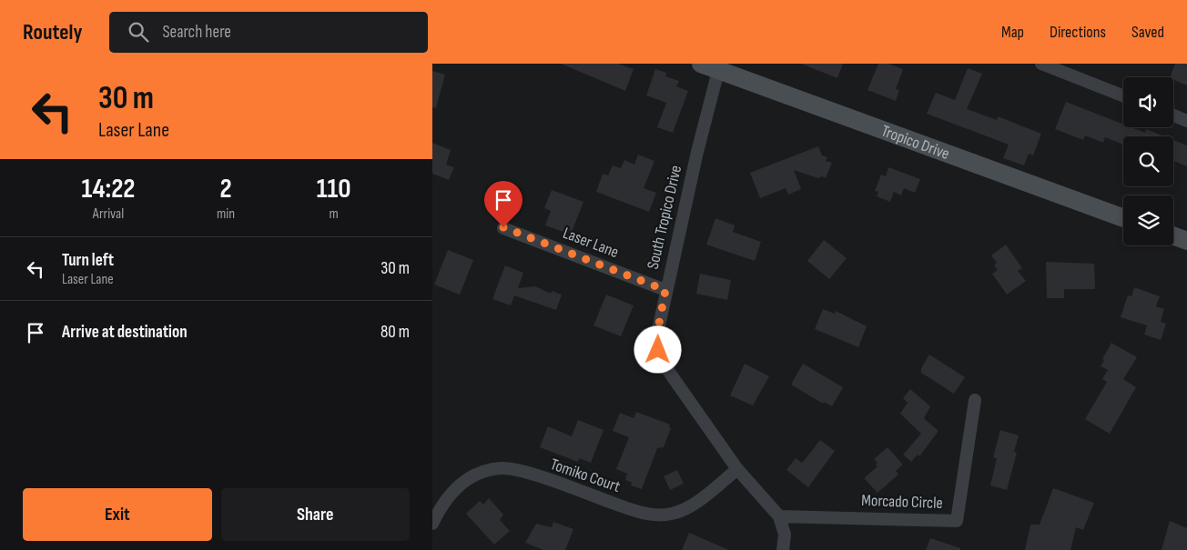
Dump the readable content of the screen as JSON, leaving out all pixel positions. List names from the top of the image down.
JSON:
{
  "streets": {
    "street": [
      "Tropico Drive",
      "South Tropico Drive",
      "Laser Lane",
      "Tomiko Court",
      "Morcado Circle"
    ]
  },
  "crossings": [
    ["Tropico Drive", "South Tropico Drive"],
    ["South Tropico Drive", "Laser Lane"],
    ["South Tropico Drive", "Tomiko Court"],
    ["South Tropico Drive", "Morcado Circle"]
  ],
  "page": {
    "header": "Routely",
    "search": "Search here",
    "nav": ["Map", "Directions", "Saved"],
    "turn": ["30 m", "Laser Lane"],
    "eta": [
      "14:22",
      "Arrival",
      "2",
      "min",
      "110",
      "m"
    ],
    "list": [
      {
        "name": "Turn left",
        "note": "Laser Lane",
        "value": "30 m"
      },
      {
        "name": "Arrive at destination",
        "value": "80 m"
      }
    ],
    "buttons": ["Exit", "Share"]
  }
}
